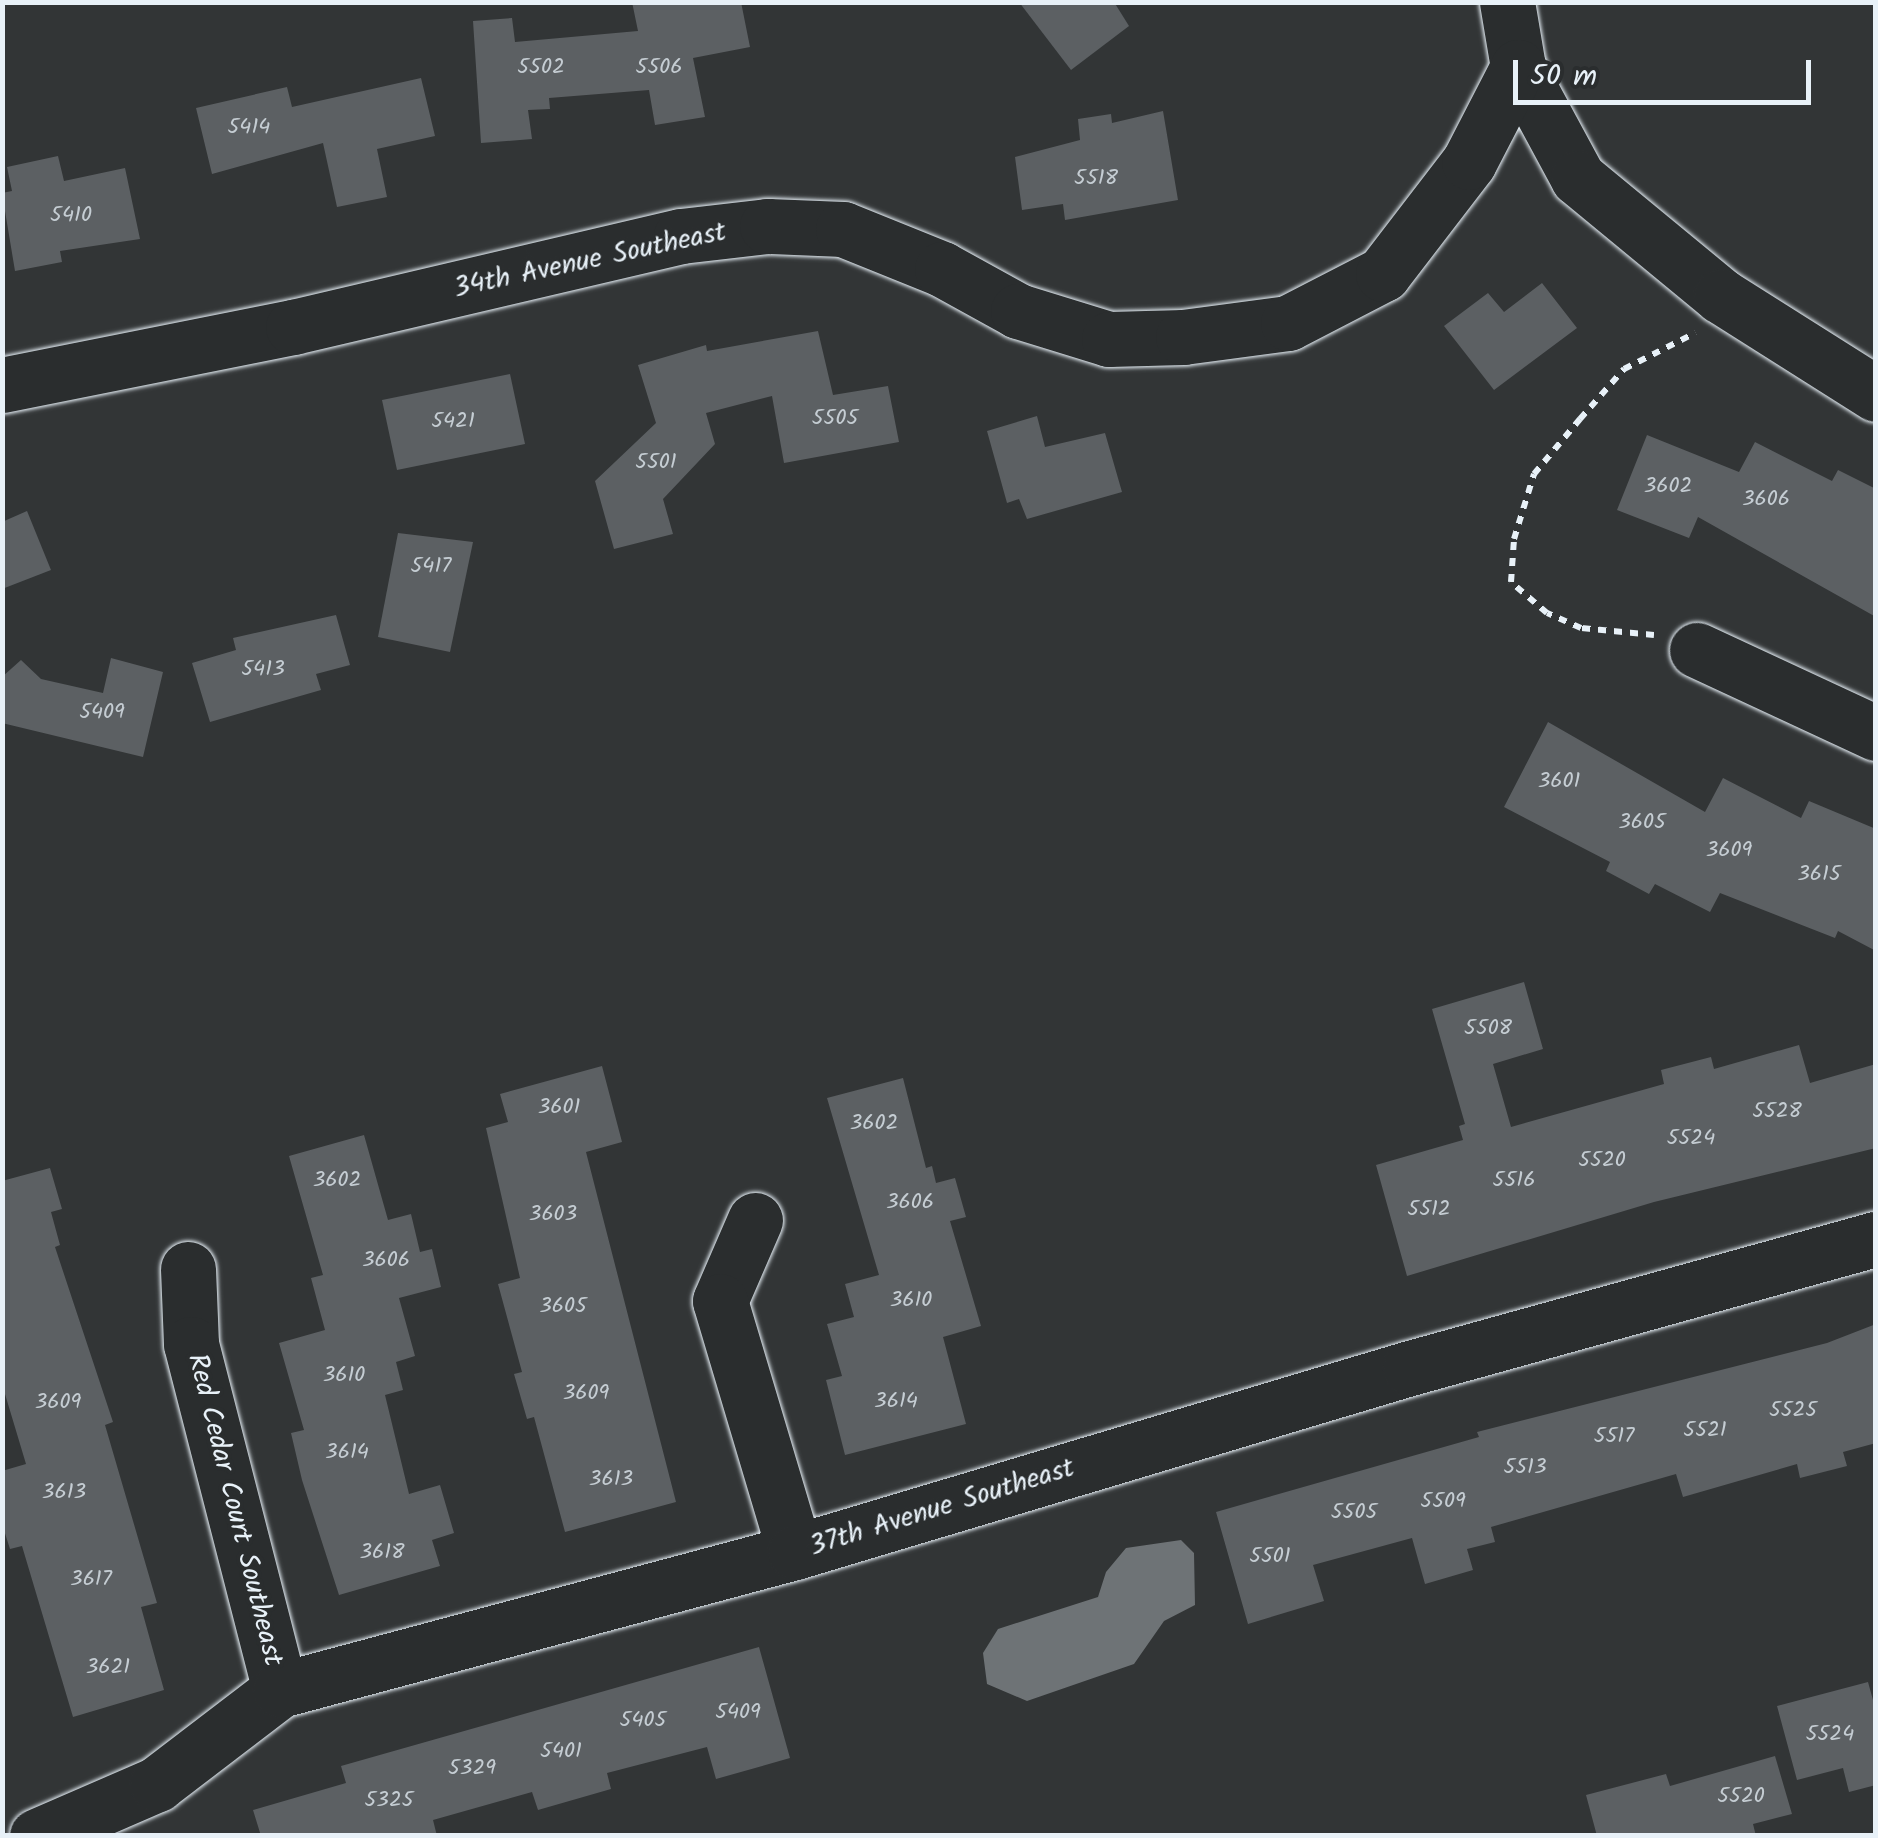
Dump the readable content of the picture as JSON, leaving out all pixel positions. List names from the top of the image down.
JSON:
{
  "streets": {
    "street": ["34th Avenue Southeast", "37th Avenue Southeast", "Red Cedar Court Southeast"]
  },
  "crossings": [
    ["37th Avenue Southeast", "Red Cedar Court Southeast"]
  ],
  "house_numbers": [
    "5502",
    "5506",
    "5414",
    "5518",
    "5410",
    "5505",
    "5421",
    "5501",
    "3602",
    "3606",
    "5417",
    "5413",
    "5409",
    "3601",
    "3605",
    "3609",
    "3615",
    "5508",
    "3601",
    "5528",
    "3602",
    "5524",
    "5520",
    "3602",
    "5516",
    "3606",
    "5512",
    "3603",
    "3606",
    "3610",
    "3605",
    "3610",
    "3609",
    "3614",
    "3609",
    "5525",
    "5521",
    "5517",
    "3614",
    "5513",
    "3613",
    "3613",
    "5509",
    "5505",
    "3618",
    "5501",
    "3617",
    "3621",
    "5409",
    "5405",
    "5524",
    "5401",
    "5329",
    "5520",
    "5325"
  ],
  "scale_bar": "50 m"
}
